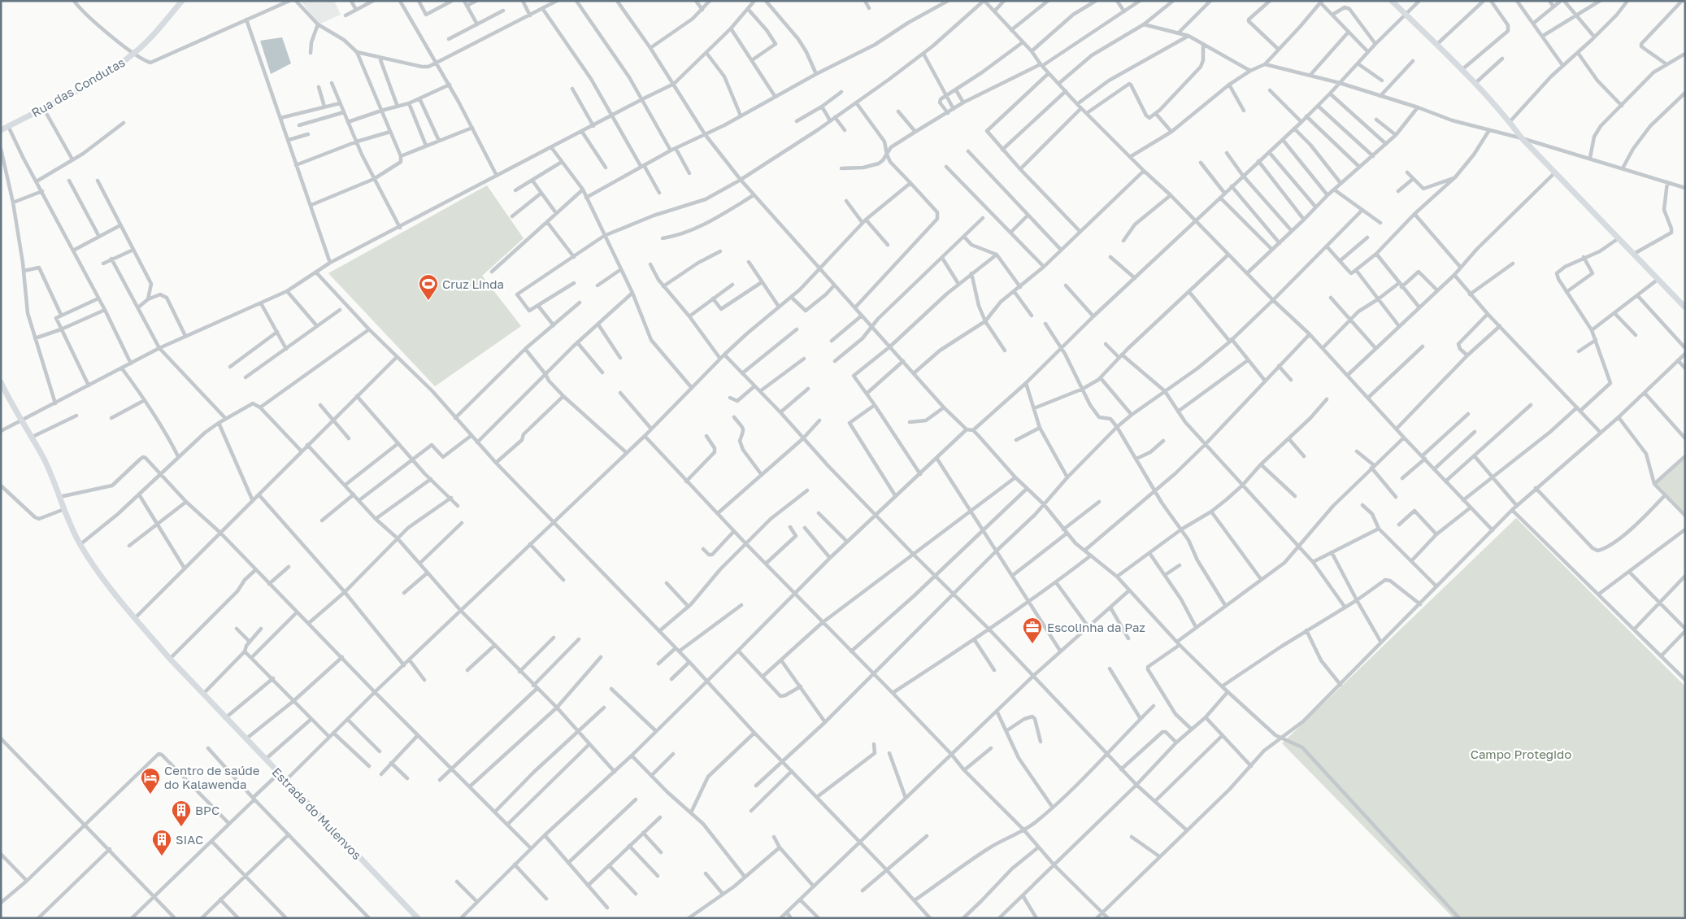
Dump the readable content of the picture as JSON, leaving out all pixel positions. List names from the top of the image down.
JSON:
{
  "streets": {
    "street": ["Rua das Condutas", "Estrada do Mulenvos"]
  },
  "parks": ["Campo Protegido"],
  "places": {
    "sports": ["Cruz Linda"],
    "office": ["Escolinha da Paz"],
    "hotel": ["Centro de saúde do Kalawenda"],
    "building": ["BPC", "SIAC"]
  }
}
